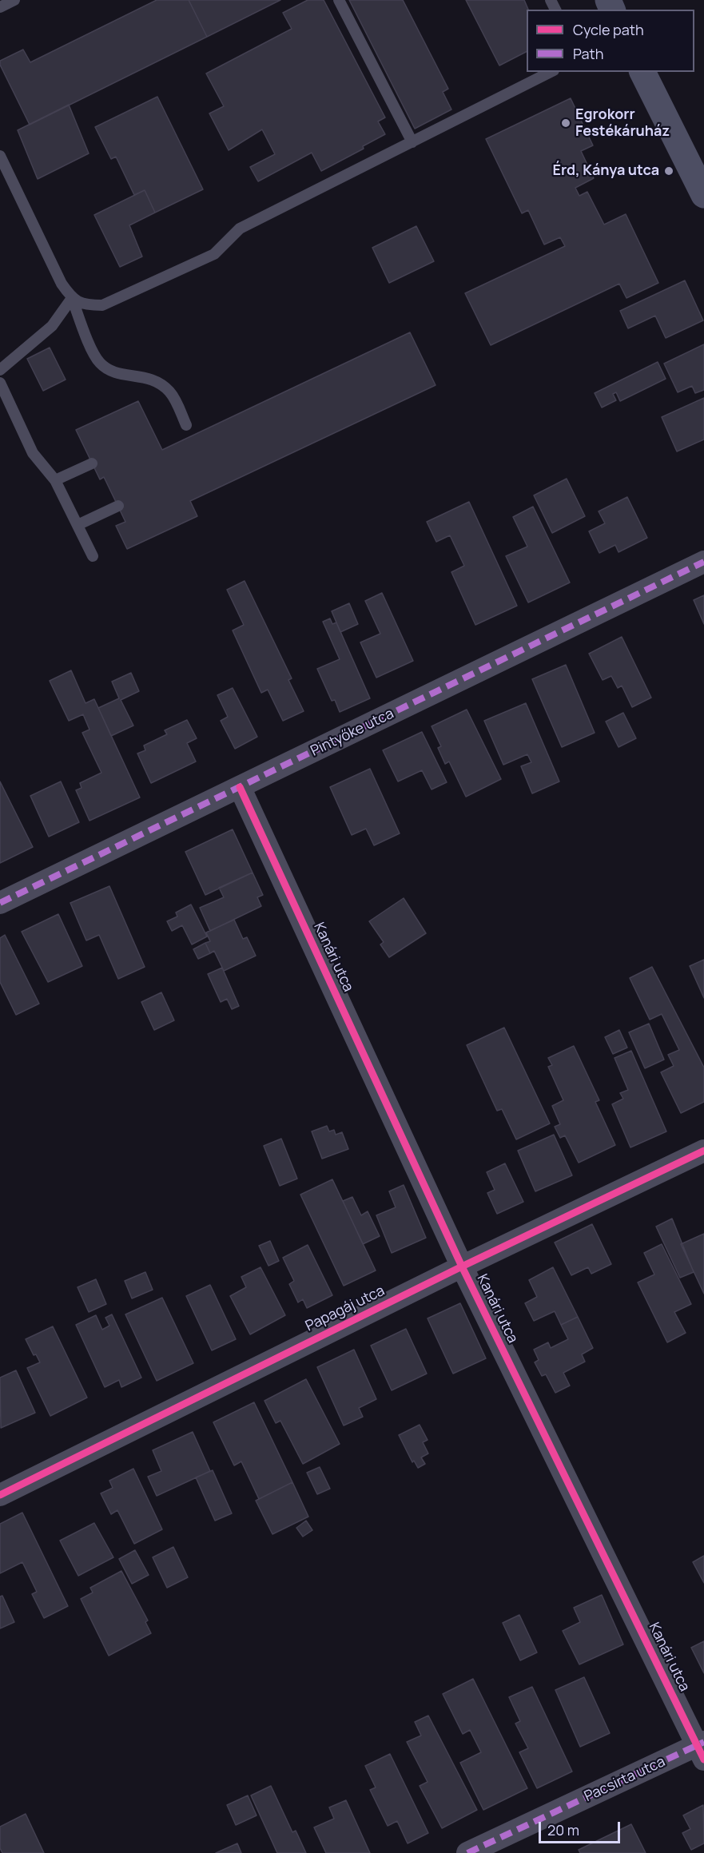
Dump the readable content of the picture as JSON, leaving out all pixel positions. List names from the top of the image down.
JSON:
{
  "streets": {
    "street": [
      "Pintyőke utca",
      "Kanári utca",
      "Papagáj utca",
      "Pacsirta utca"
    ]
  },
  "crossings": [
    ["Pintyőke utca", "Kanári utca"],
    ["Kanári utca", "Papagáj utca"],
    ["Kanári utca", "Pacsirta utca"]
  ],
  "places": ["Egrokorr Festékáruház", "Érd, Kánya utca"],
  "legend": ["Cycle path", "Path"],
  "scale_bar": "20 m"
}
